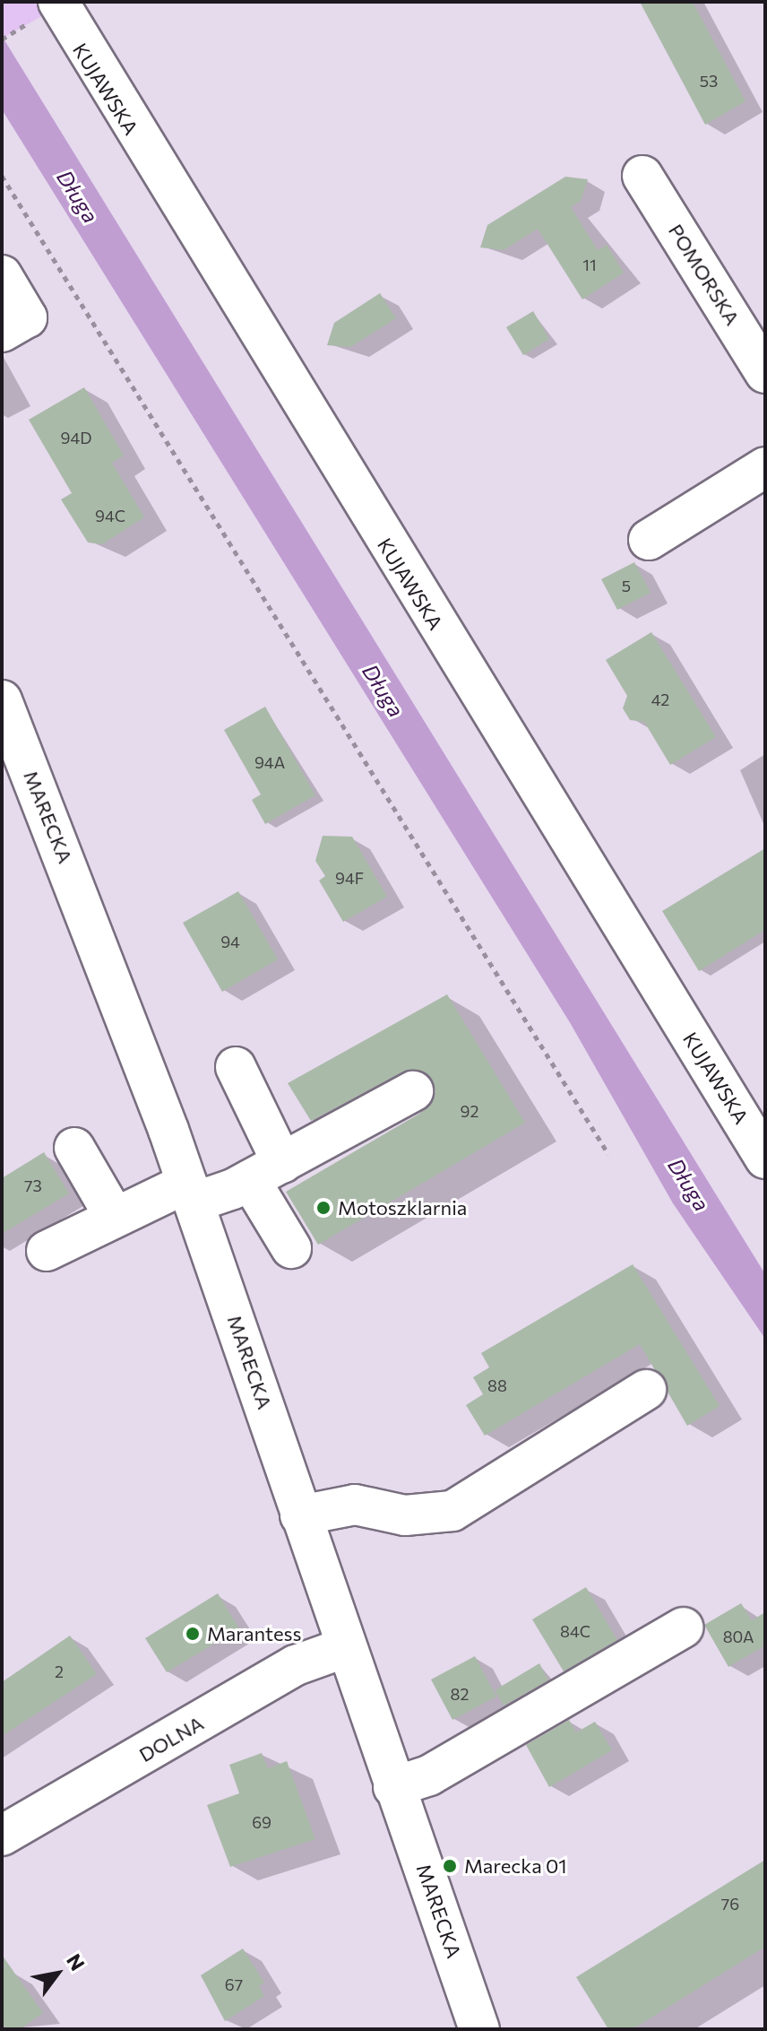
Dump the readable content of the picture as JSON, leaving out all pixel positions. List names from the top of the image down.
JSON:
{
  "streets": {
    "street": [
      "KUJAWSKA",
      "POMORSKA",
      "MARECKA",
      "DOLNA"
    ]
  },
  "crossings": [
    ["MARECKA", "DOLNA"]
  ],
  "water": ["Długa"],
  "places": ["Motoszklarnia", "Marantess", "Marecka 01"],
  "house_numbers": [
    "53",
    "11",
    "94D",
    "94C",
    "5",
    "42",
    "94A",
    "94F",
    "94",
    "92",
    "73",
    "88",
    "84C",
    "80A",
    "2",
    "82",
    "69",
    "76",
    "67"
  ],
  "north": "top right"
}
